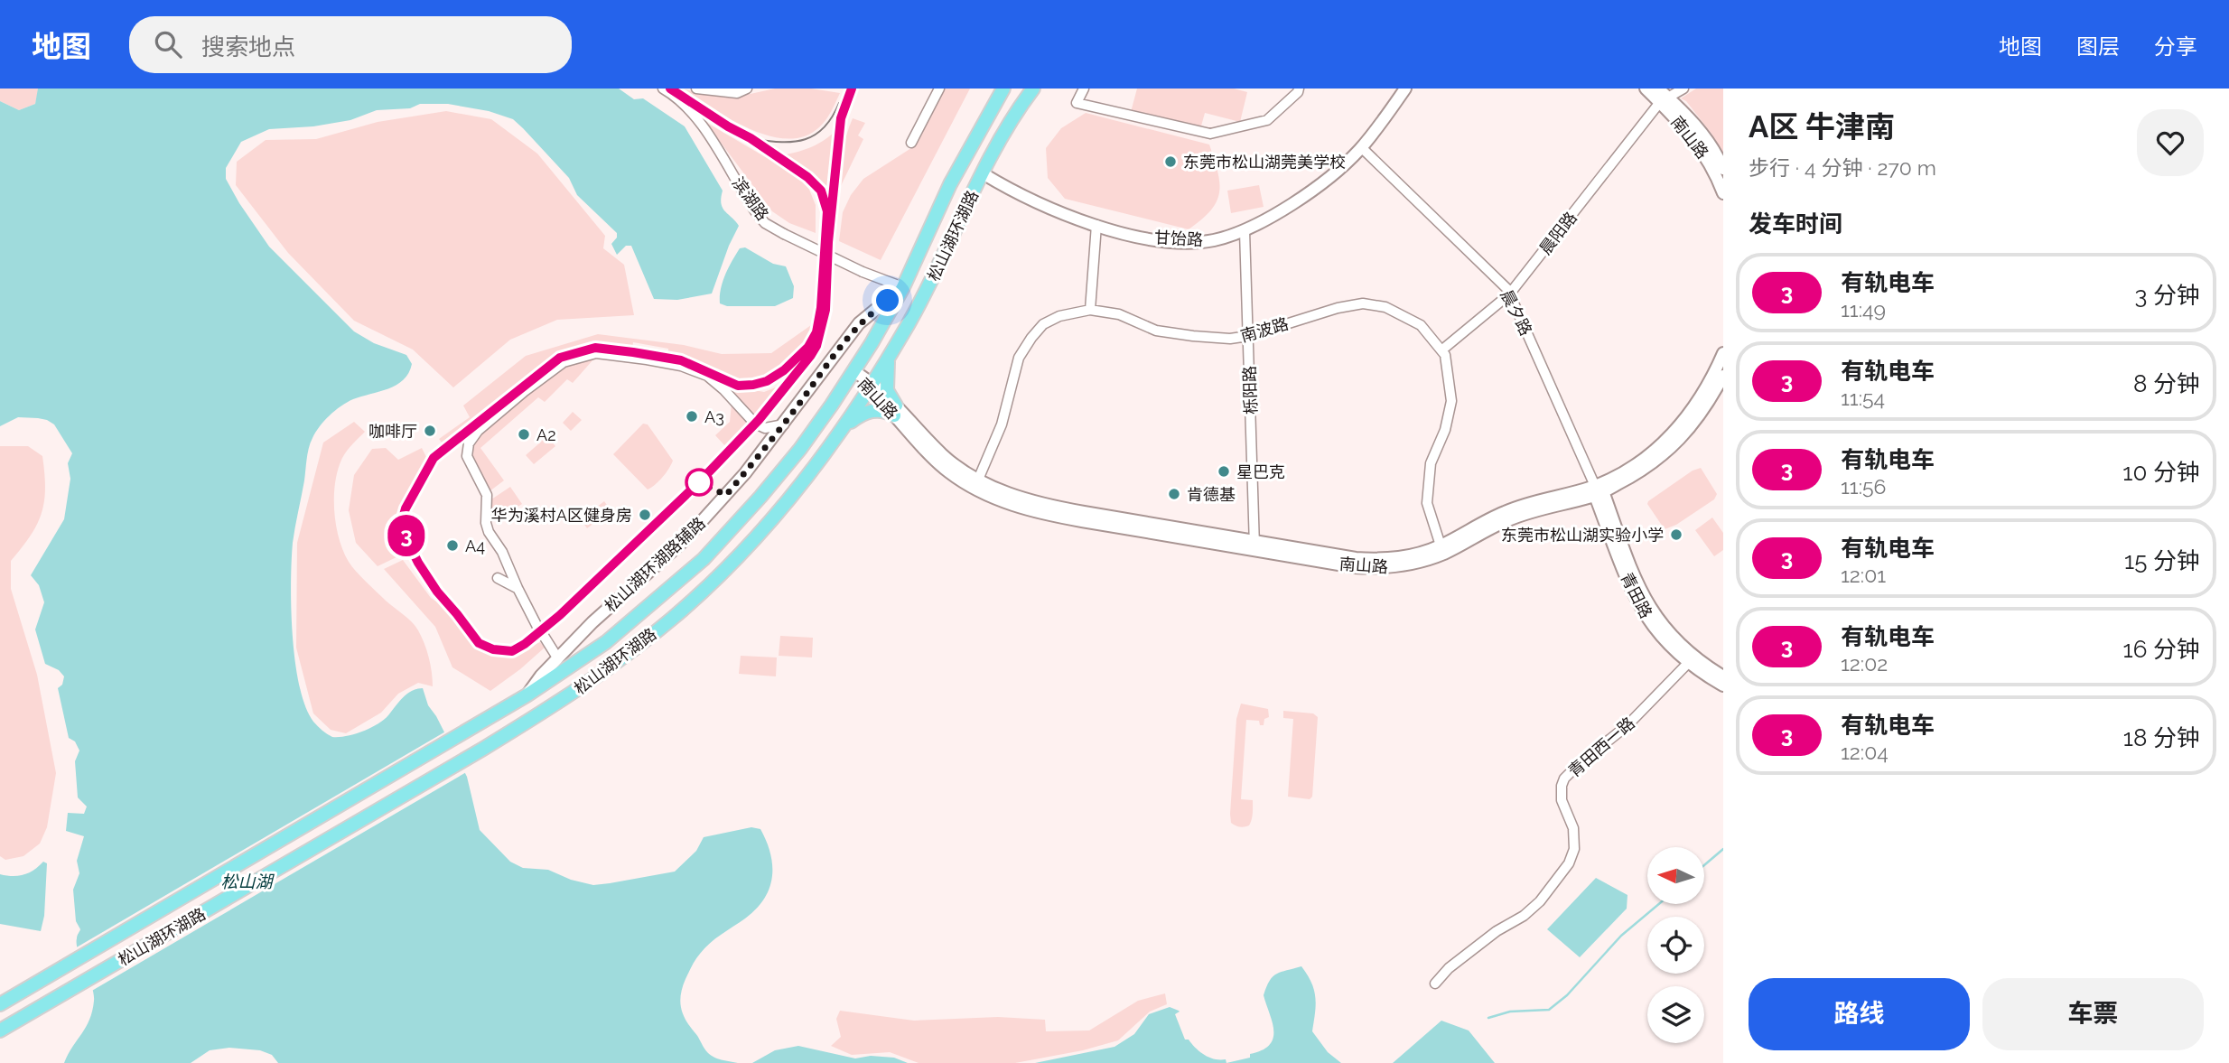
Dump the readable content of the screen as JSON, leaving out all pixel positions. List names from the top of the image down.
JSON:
{
  "streets": {
    "main road": [
      "南山路",
      "松山湖环湖路",
      "甘饴路",
      "松山湖环湖路辅路",
      "青田路"
    ],
    "street": [
      "滨湖路",
      "晨阳路",
      "晨夕路",
      "南波路",
      "栎阳路",
      "青田西一路"
    ]
  },
  "crossings": [
    ["南山路", "晨阳路"],
    ["南山路", "松山湖环湖路"],
    ["南山路", "晨夕路"],
    ["南山路", "南波路"],
    ["南山路", "栎阳路"],
    ["南山路", "青田路"],
    ["滨湖路", "松山湖环湖路"],
    ["滨湖路", "松山湖环湖路辅路"],
    ["晨阳路", "晨夕路"],
    ["晨阳路", "南波路"],
    ["松山湖环湖路", "甘饴路"],
    ["松山湖环湖路", "松山湖环湖路辅路"],
    ["甘饴路", "晨夕路"],
    ["甘饴路", "栎阳路"],
    ["晨夕路", "青田路"],
    ["南波路", "栎阳路"],
    ["青田路", "青田西一路"]
  ],
  "water": ["松山湖"],
  "places": [
    "东莞市松山湖莞美学校",
    "A3",
    "咖啡厅",
    "A2",
    "星巴克",
    "肯德基",
    "华为溪村A区健身房",
    "东莞市松山湖实验小学",
    "A4"
  ],
  "lines": ["tram line 3"],
  "north": "left",
  "page": {
    "header": "地图",
    "search": "搜索地点",
    "nav": ["地图", "图层", "分享"],
    "on_map": "3",
    "heading": [
      ["A区 牛津南", "步行 · 4 分钟 · 270 m"],
      "发车时间"
    ],
    "list": [
      {
        "mark": "3",
        "name": "有轨电车",
        "note": "11:49",
        "value": "3 分钟"
      },
      {
        "mark": "3",
        "name": "有轨电车",
        "note": "11:54",
        "value": "8 分钟"
      },
      {
        "mark": "3",
        "name": "有轨电车",
        "note": "11:56",
        "value": "10 分钟"
      },
      {
        "mark": "3",
        "name": "有轨电车",
        "note": "12:01",
        "value": "15 分钟"
      },
      {
        "mark": "3",
        "name": "有轨电车",
        "note": "12:02",
        "value": "16 分钟"
      },
      {
        "mark": "3",
        "name": "有轨电车",
        "note": "12:04",
        "value": "18 分钟"
      }
    ],
    "buttons": ["路线", "车票"]
  }
}
